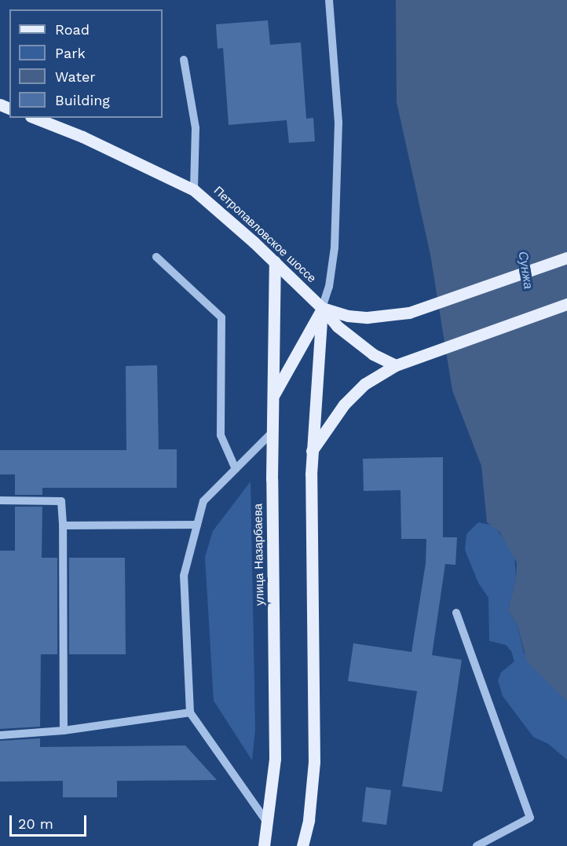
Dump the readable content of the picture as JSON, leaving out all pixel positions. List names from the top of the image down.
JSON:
{
  "streets": {
    "main road": ["Петропавловское шоссе", "улица Назарбаева"]
  },
  "crossings": [
    ["Петропавловское шоссе", "улица Назарбаева"]
  ],
  "water": ["Сунжа"],
  "legend": [
    "Road",
    "Park",
    "Water",
    "Building"
  ],
  "scale_bar": "20 m"
}
